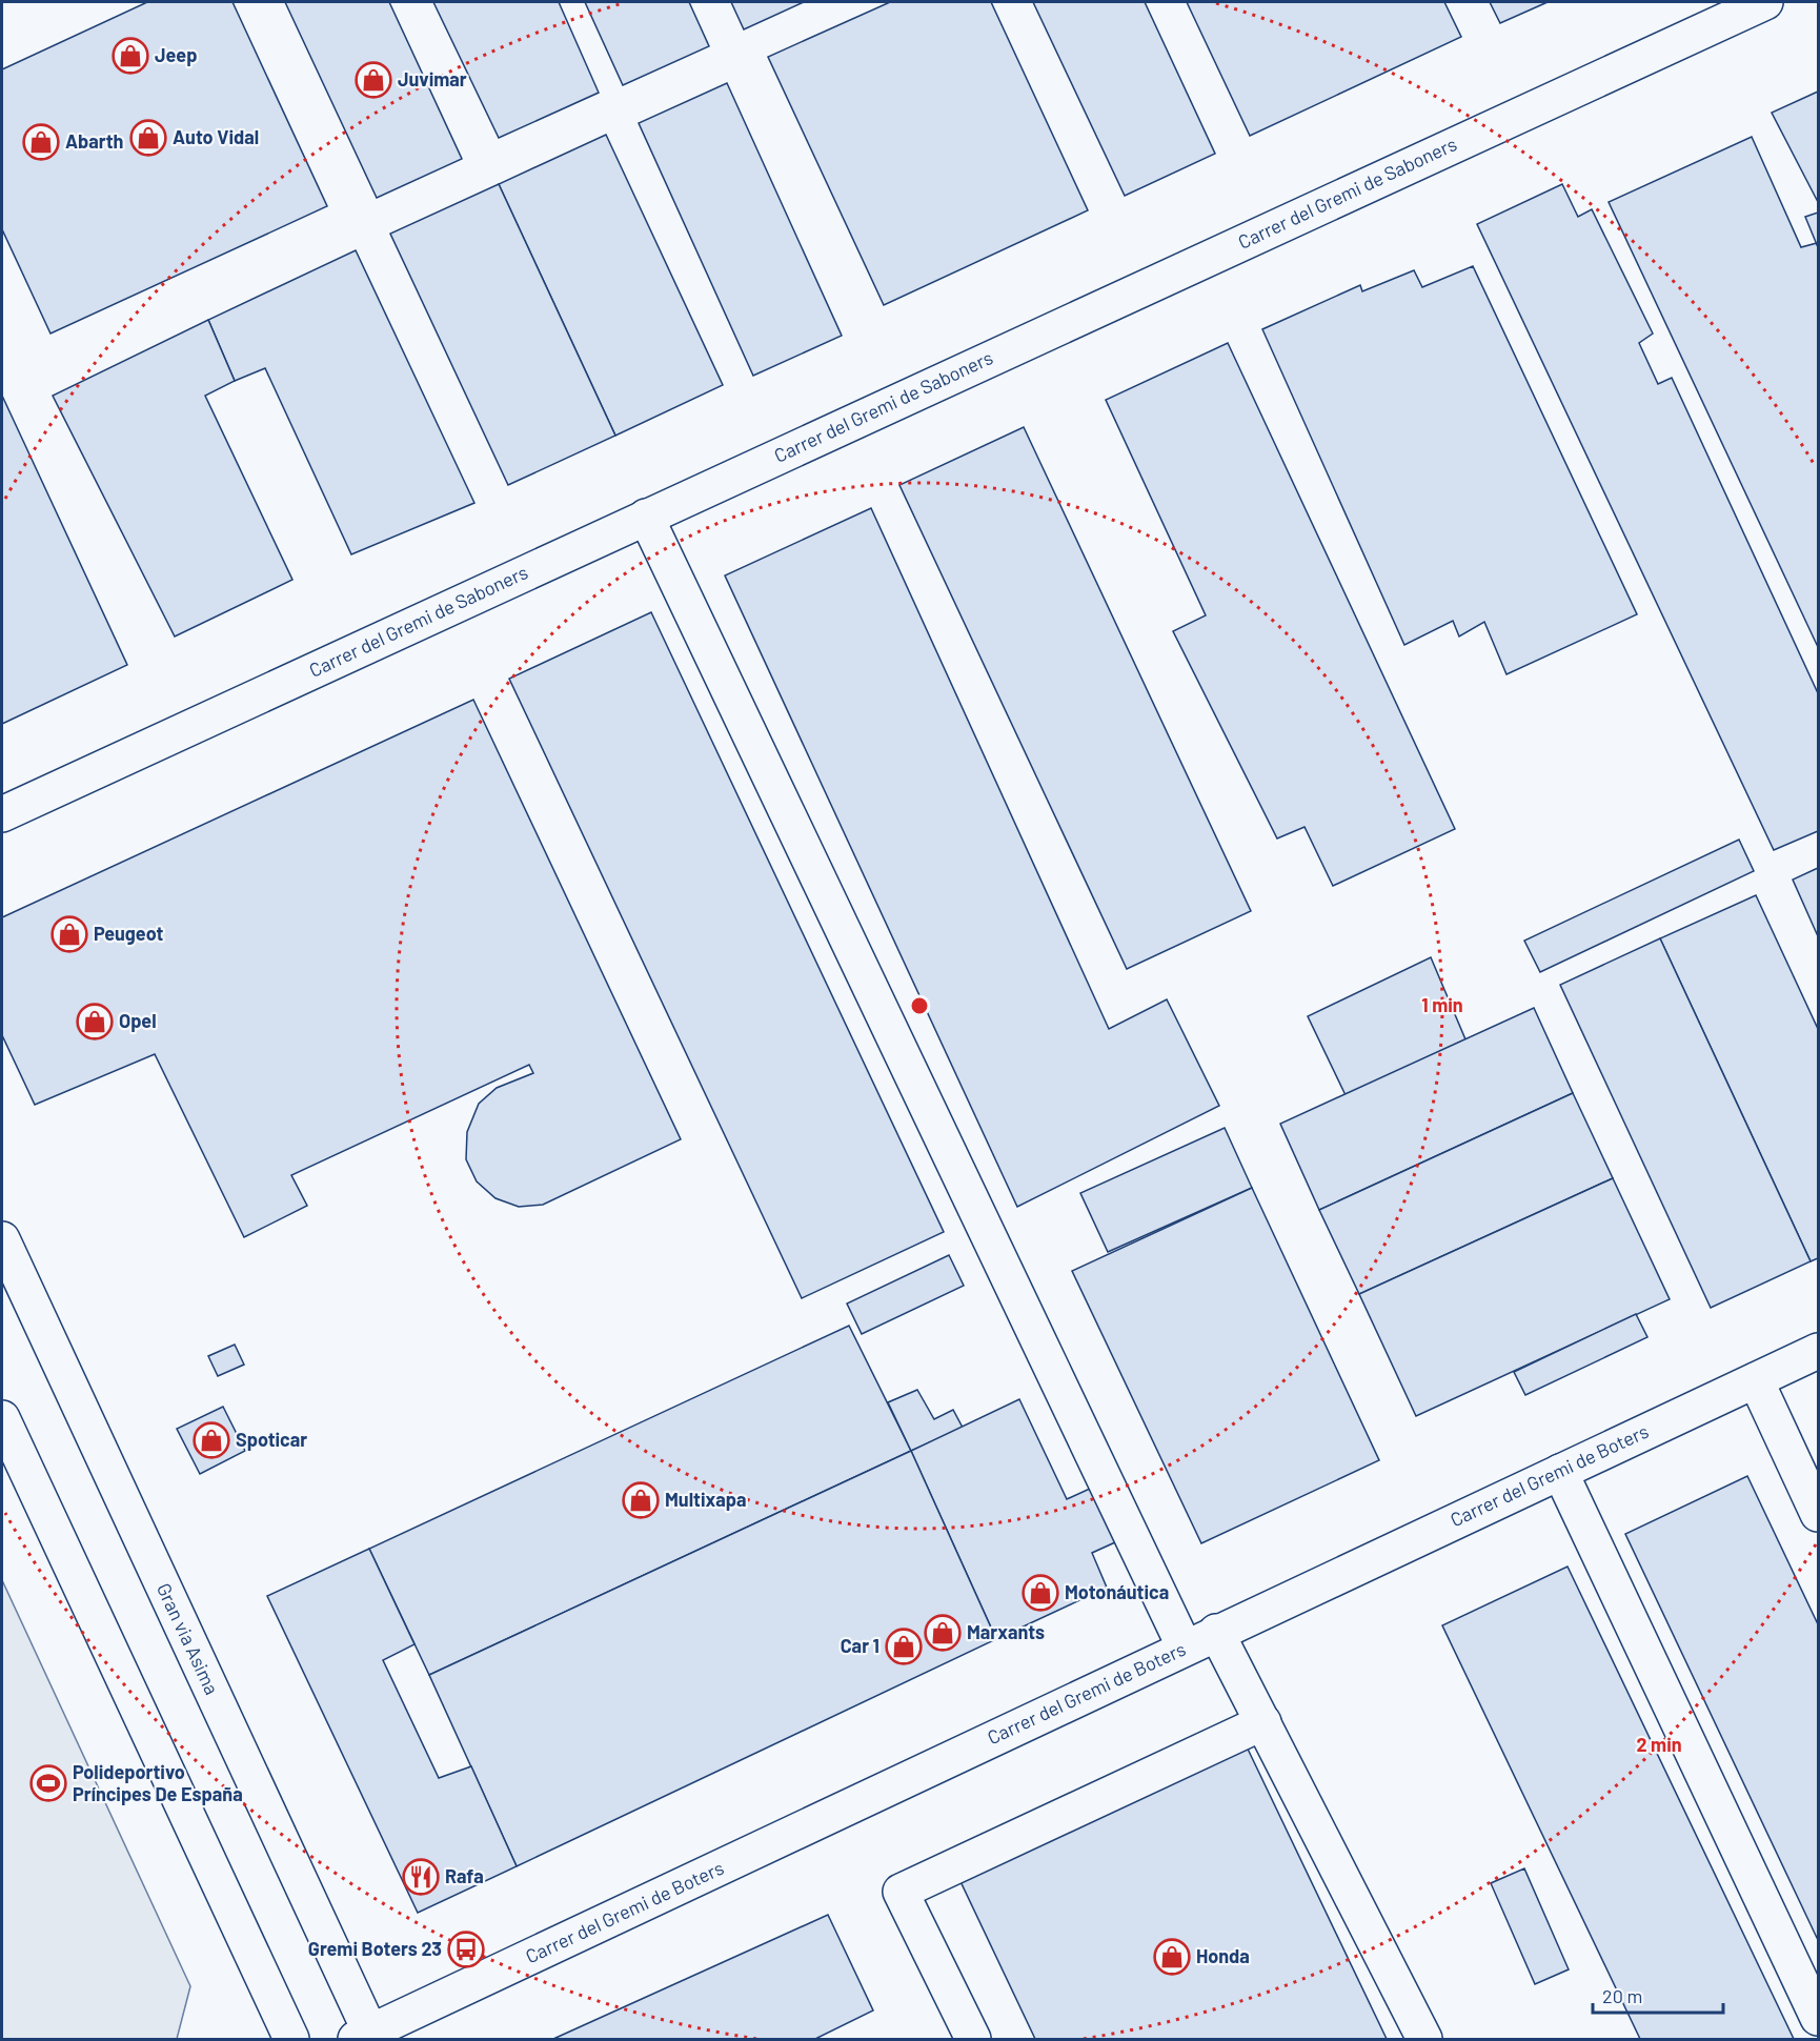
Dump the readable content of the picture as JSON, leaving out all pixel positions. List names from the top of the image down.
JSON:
{
  "streets": {
    "street": ["Carrer del Gremi de Saboners", "Carrer del Gremi de Boters", "Gran via Asima"]
  },
  "crossings": [
    ["Carrer del Gremi de Boters", "Gran via Asima"]
  ],
  "places": {
    "shop": [
      "Jeep",
      "Juvimar",
      "Auto Vidal",
      "Abarth",
      "Peugeot",
      "Opel",
      "Spoticar",
      "Multixapa",
      "Motonáutica",
      "Marxants",
      "Car 1",
      "Honda"
    ],
    "sports": ["Polideportivo Príncipes De España"],
    "restaurant": ["Rafa"],
    "bus stop": ["Gremi Boters 23"]
  },
  "scale_bar": "20 m",
  "rings": ["1 min", "2 min"]
}
